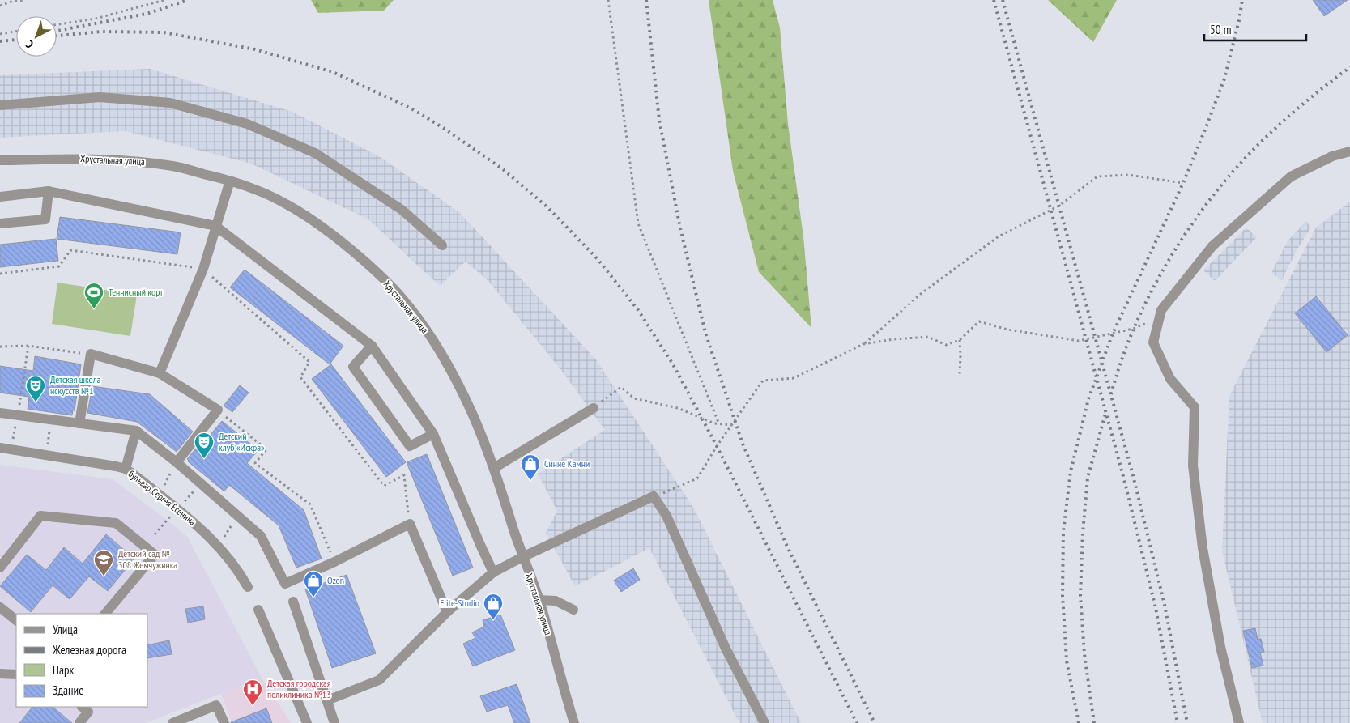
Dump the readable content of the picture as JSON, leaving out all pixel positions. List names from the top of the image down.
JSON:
{
  "streets": {
    "street": ["Хрустальная улица", "бульвар Сергея Есенина"]
  },
  "places": {
    "sports": ["Теннисный корт"],
    "theatre": ["Детская школа искусств №1", "Детский клуб «Искра»"],
    "shop": ["Синие Камни", "Ozon", "Elite-Studio"],
    "school or university": ["Детский сад № 308 Жемчужинка"],
    "hospital": ["Детская городская поликлиника №13"]
  },
  "legend": [
    "Улица",
    "Железная дорога",
    "Парк",
    "Здание"
  ],
  "scale_bar": "50 m",
  "north": "bottom left"
}
